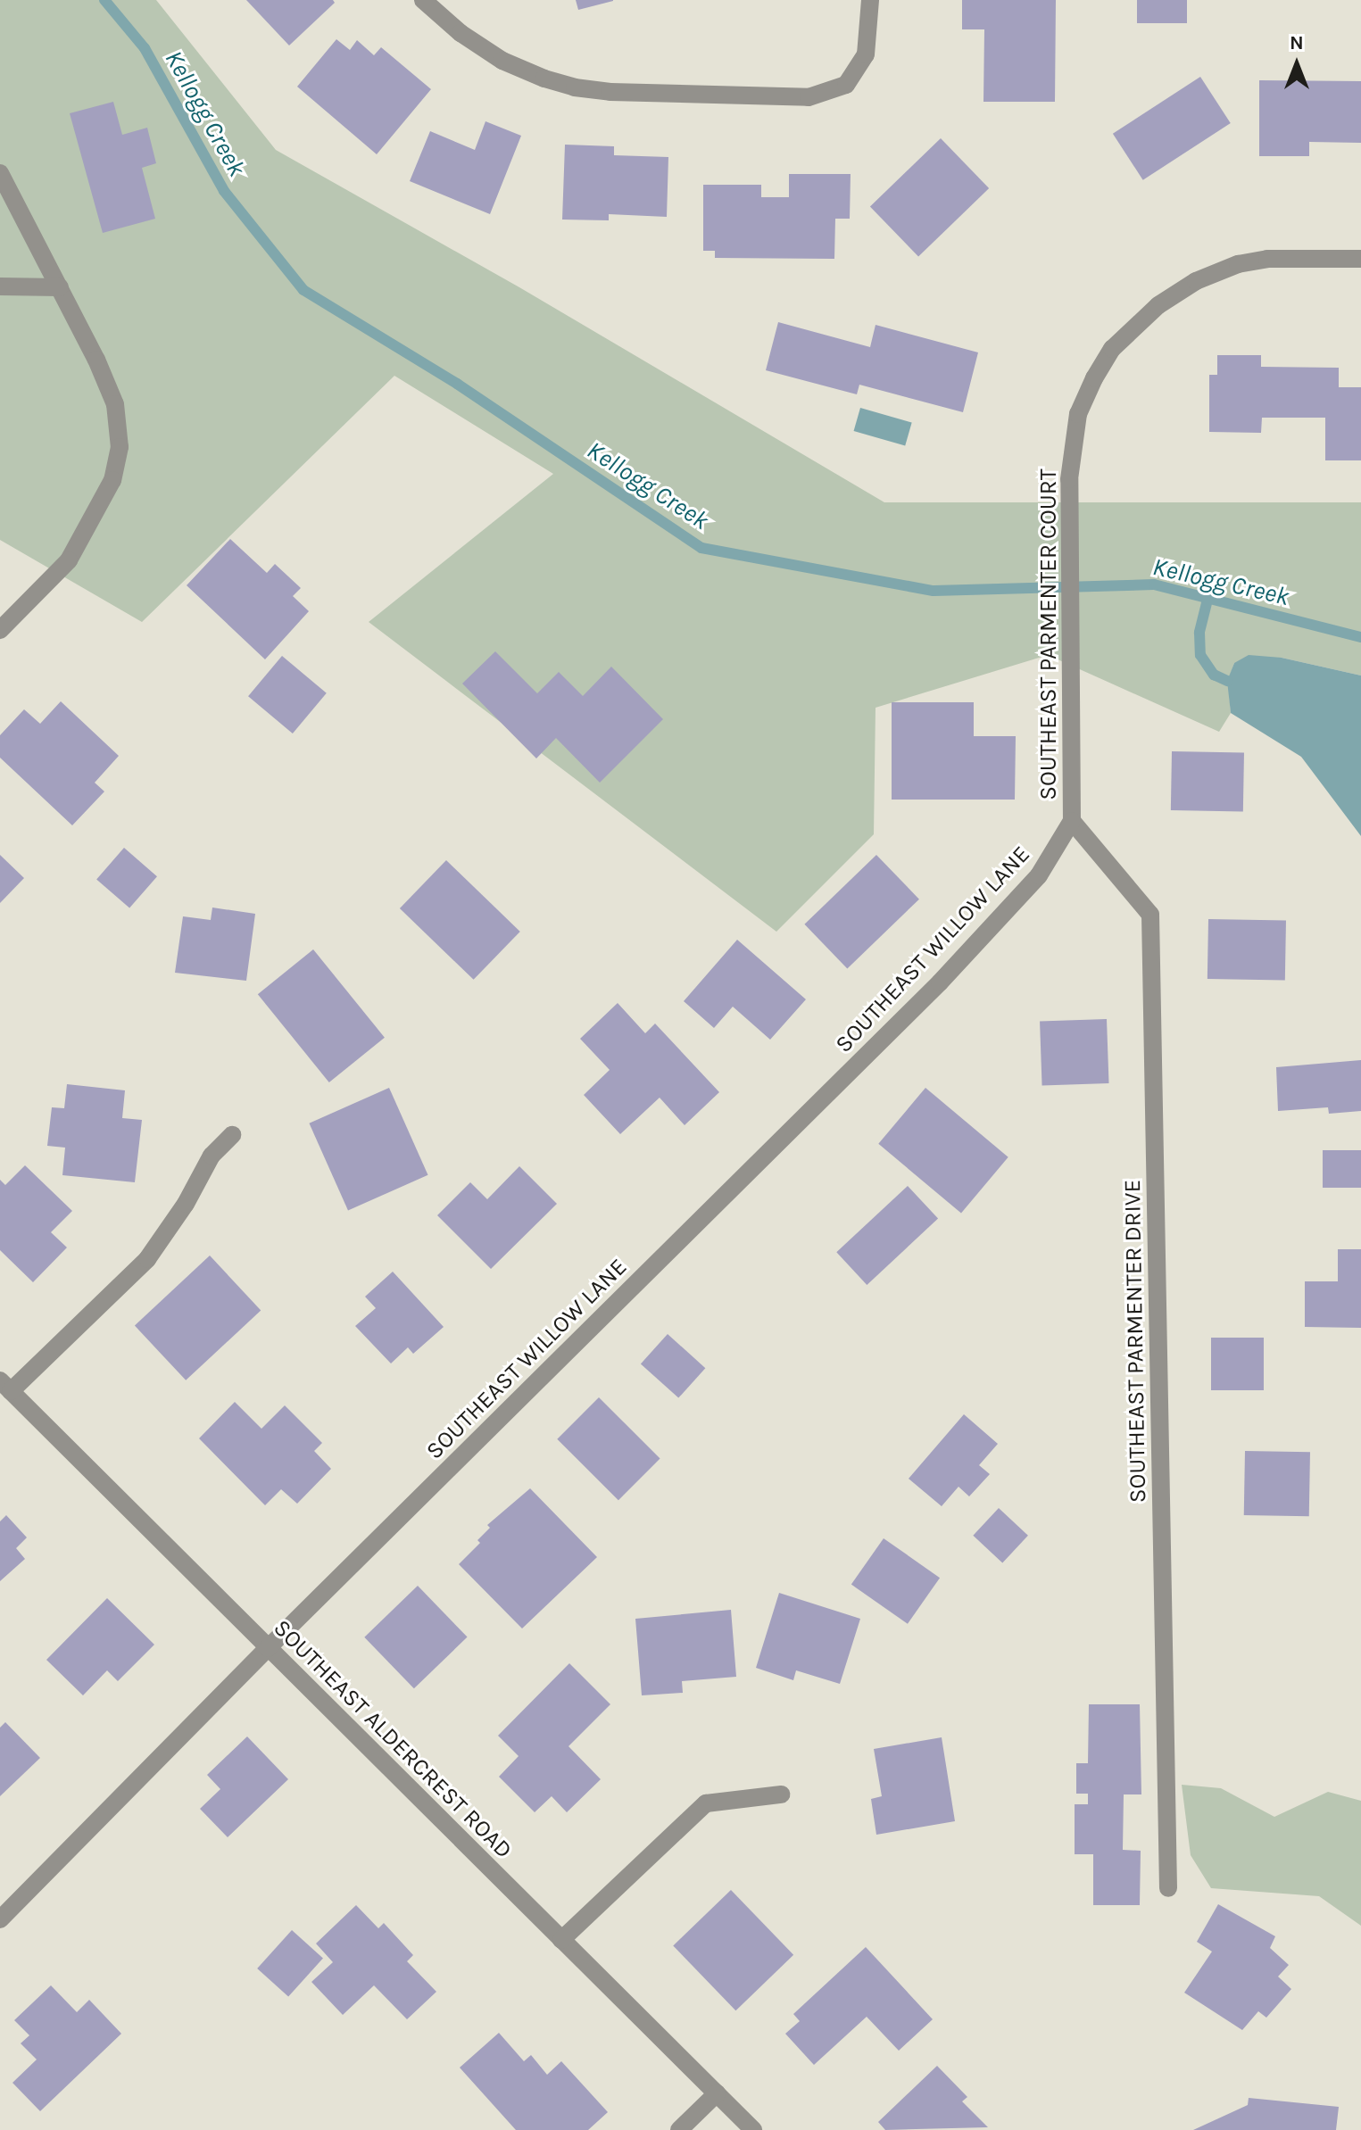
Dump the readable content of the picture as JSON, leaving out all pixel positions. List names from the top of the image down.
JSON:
{
  "streets": {
    "street": [
      "SOUTHEAST PARMENTER COURT",
      "SOUTHEAST WILLOW LANE",
      "SOUTHEAST PARMENTER DRIVE",
      "SOUTHEAST ALDERCREST ROAD"
    ]
  },
  "crossings": [
    ["SOUTHEAST PARMENTER COURT", "SOUTHEAST WILLOW LANE"],
    ["SOUTHEAST PARMENTER COURT", "SOUTHEAST PARMENTER DRIVE"],
    ["SOUTHEAST WILLOW LANE", "SOUTHEAST PARMENTER DRIVE"],
    ["SOUTHEAST WILLOW LANE", "SOUTHEAST ALDERCREST ROAD"]
  ],
  "water": ["Kellogg Creek"],
  "north": "top"
}
